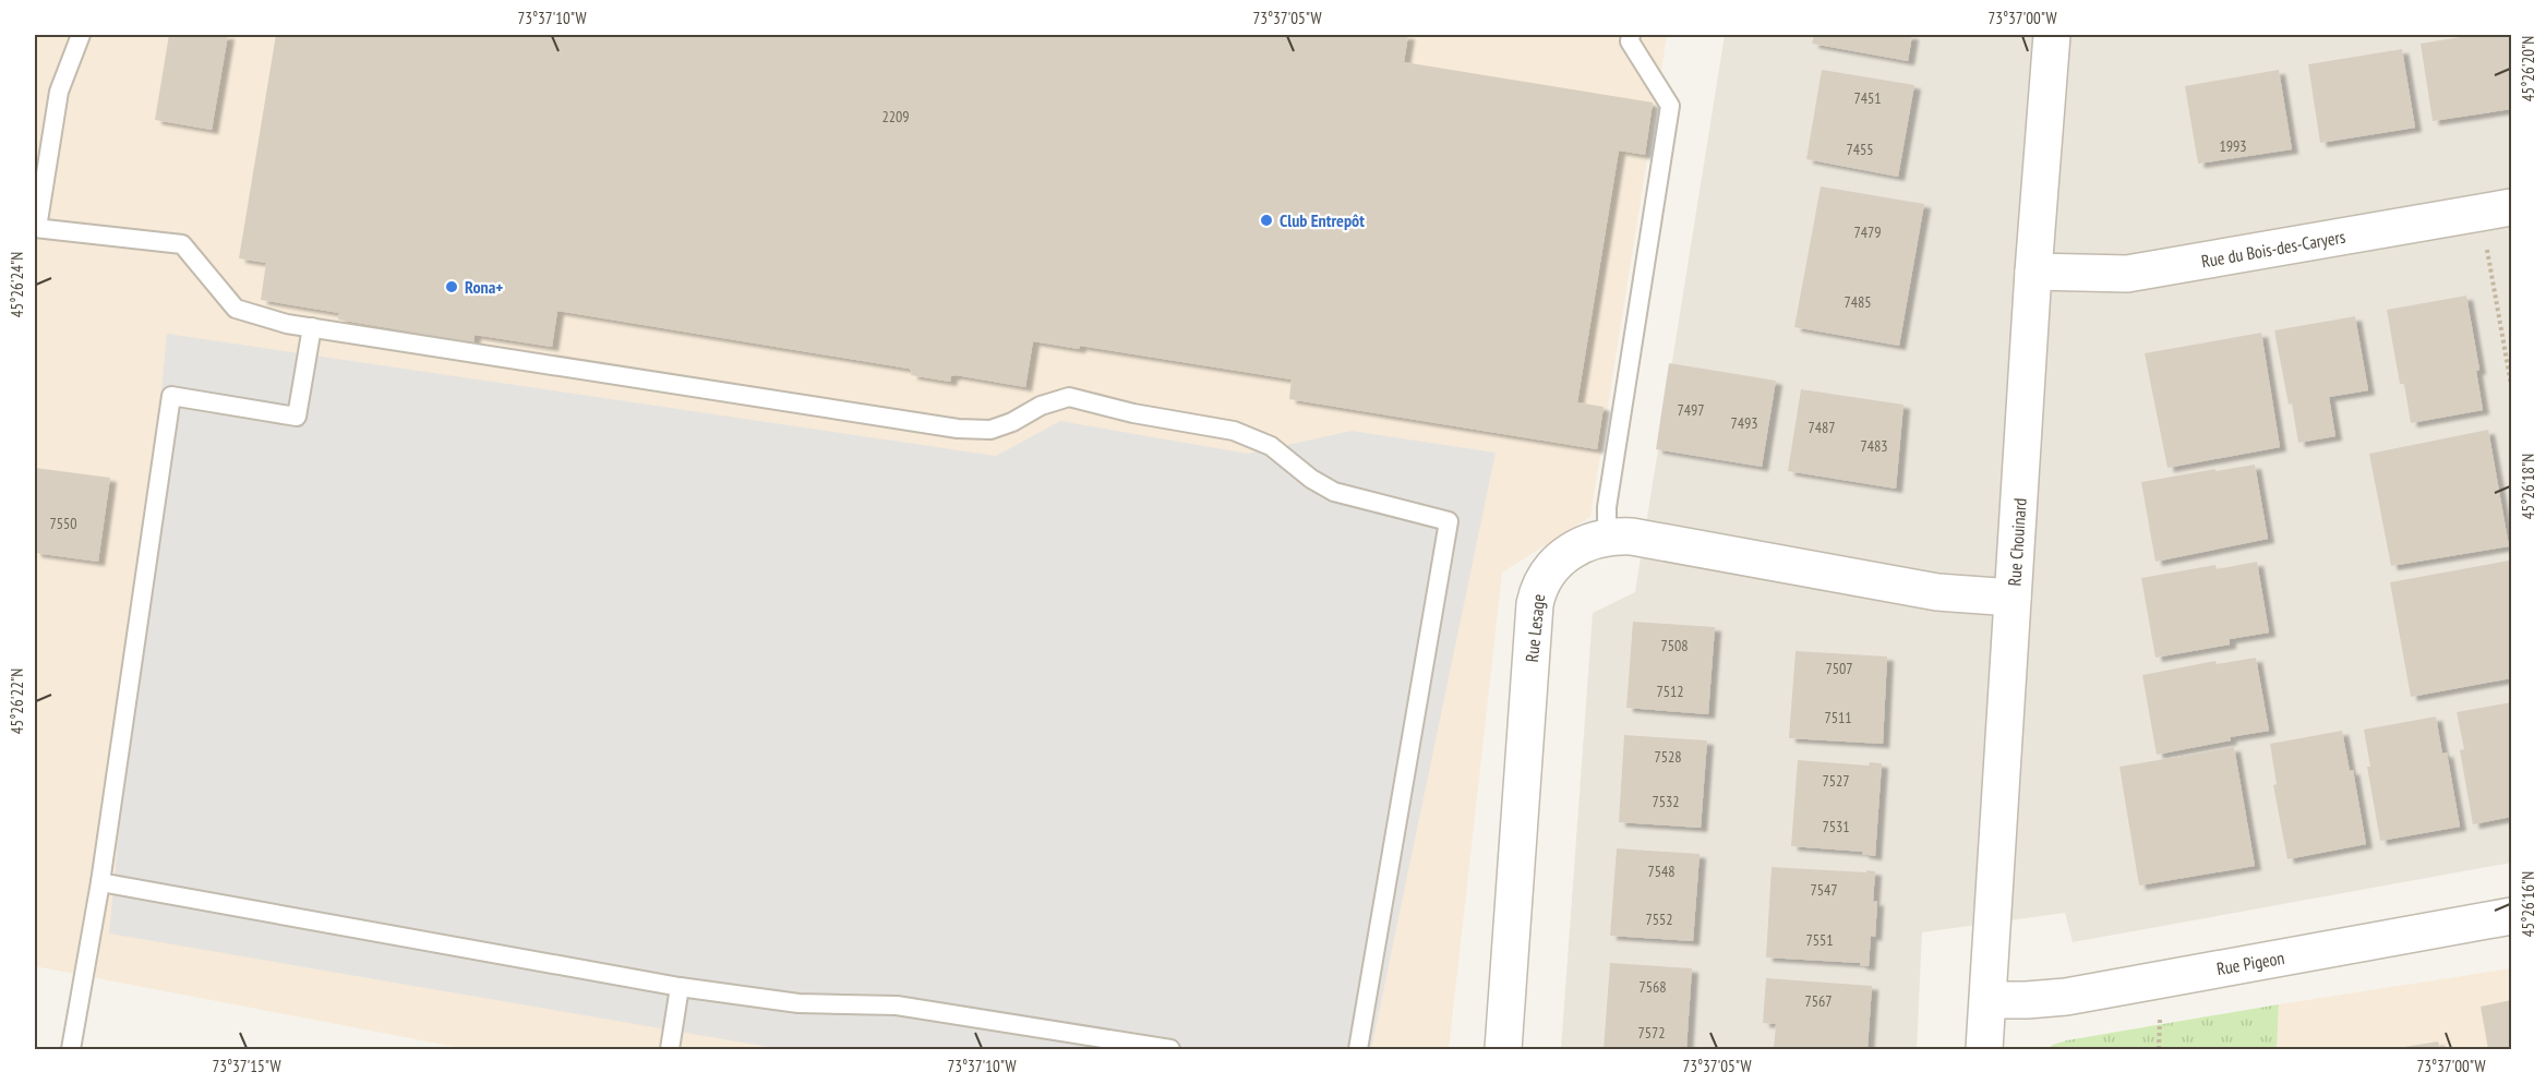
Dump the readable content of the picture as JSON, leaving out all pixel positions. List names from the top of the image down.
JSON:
{
  "streets": {
    "street": [
      "Rue du Bois-des-Caryers",
      "Rue Chouinard",
      "Rue Lesage",
      "Rue Pigeon"
    ]
  },
  "crossings": [
    ["Rue du Bois-des-Caryers", "Rue Chouinard"],
    ["Rue Chouinard", "Rue Lesage"],
    ["Rue Chouinard", "Rue Pigeon"]
  ],
  "places": ["Club Entrepôt", "Rona+"],
  "house_numbers": [
    "7451",
    "2209",
    "1993",
    "7455",
    "7479",
    "7485",
    "7497",
    "7493",
    "7487",
    "7483",
    "7550",
    "7508",
    "7507",
    "7512",
    "7511",
    "7528",
    "7527",
    "7532",
    "7531",
    "7548",
    "7547",
    "7552",
    "7551",
    "7568",
    "7567",
    "7572"
  ],
  "coordinates": [
    "73°37'10\"W",
    "73°37'05\"W",
    "73°37'00\"W",
    "45°26'20\"N",
    "45°26'24\"N",
    "45°26'18\"N",
    "45°26'22\"N",
    "45°26'16\"N",
    "73°37'15\"W"
  ]
}
